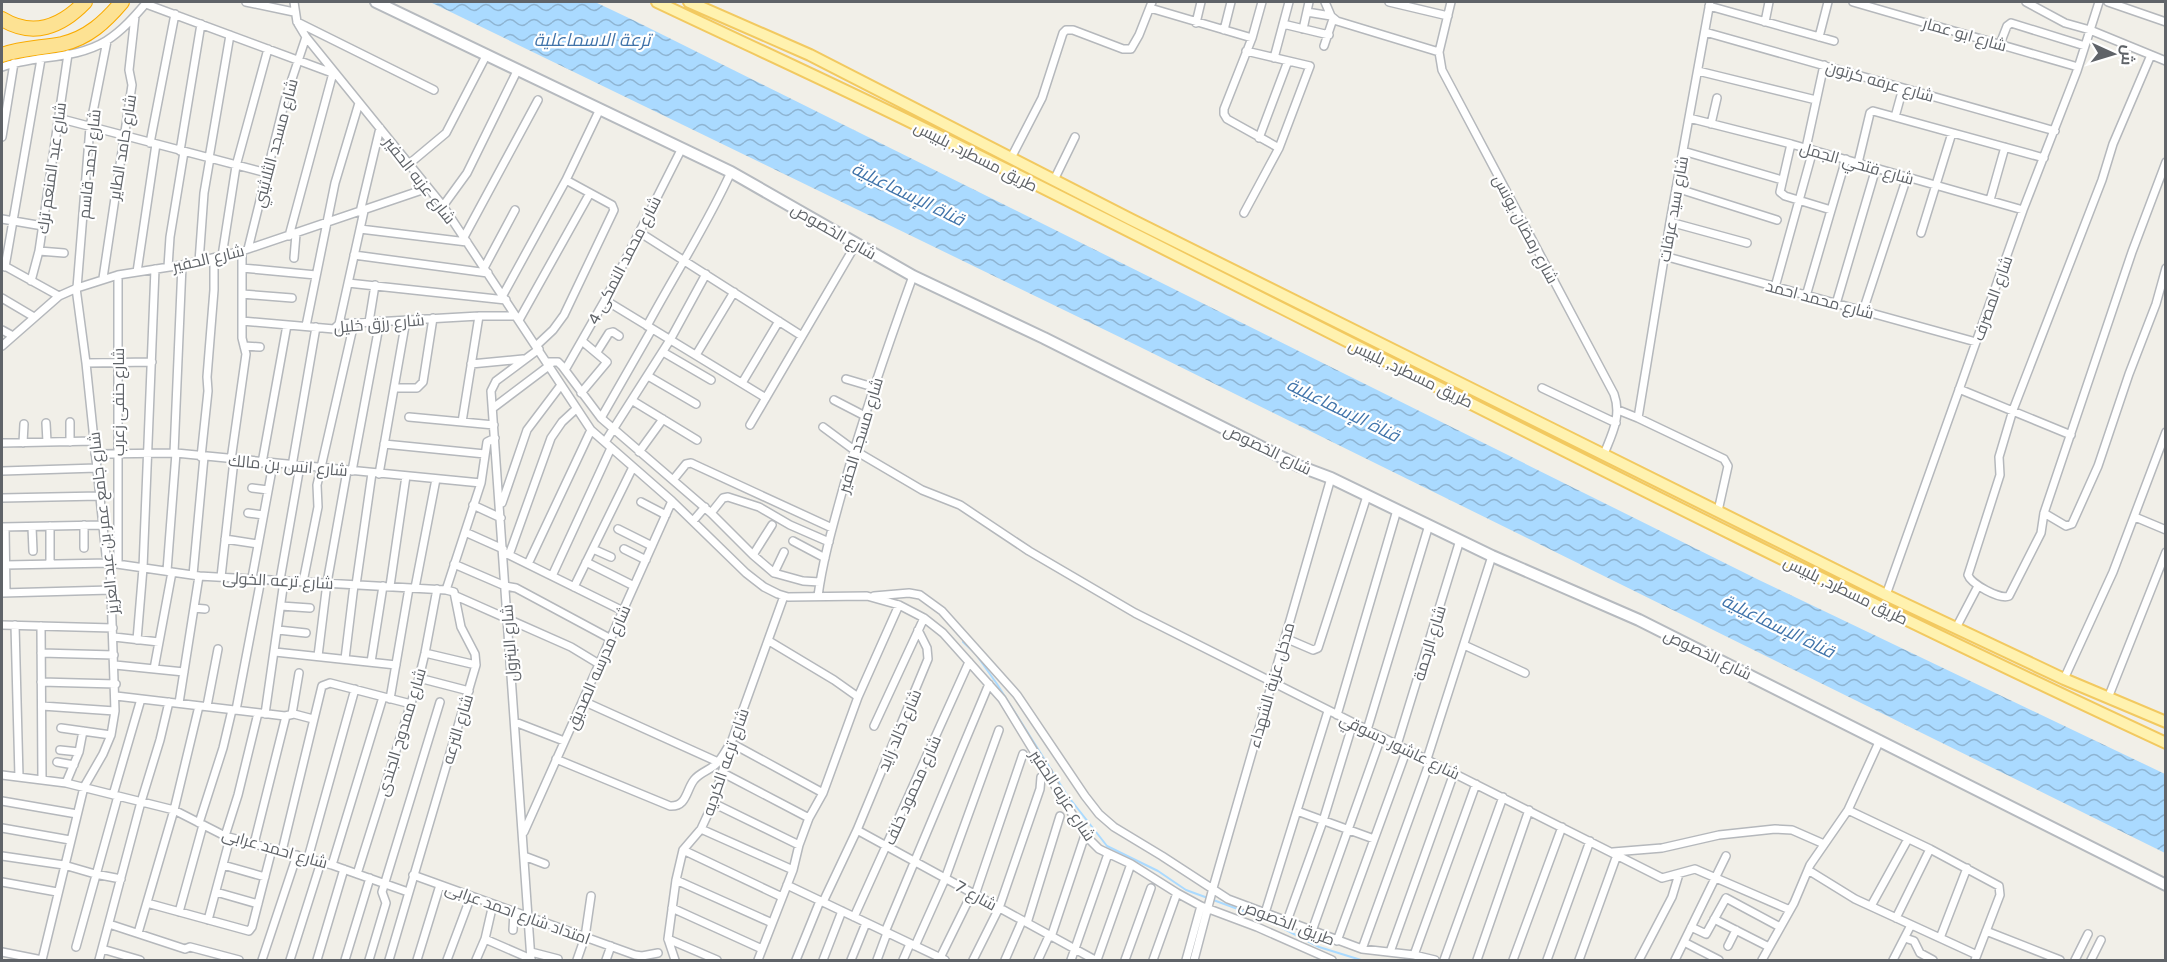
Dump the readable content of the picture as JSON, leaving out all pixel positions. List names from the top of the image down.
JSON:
{
  "streets": {
    "main road": ["طريق مسطرد, بلبيس", "شارع الخصوص"],
    "street": [
      "شارع ابو عمار",
      "شارع عرفه كرتون",
      "شارع مسجد الثلاثيني",
      "شارع حامد الطاير",
      "شارع فتحي الجمل",
      "شارع احمد قاسم",
      "شارع عبد المنعم ترك",
      "شارع عزبه الحفير",
      "شارع سيد عرفات",
      "شارع رمضان يونس",
      "شارع الحفير",
      "شارع محمد النمكى 4",
      "شارع المصرف",
      "شارع محمد احمد",
      "شارع رزق خليل",
      "شارع حنفى زعرب",
      "شارع مسجد الحفير",
      "شارع انس بن مالك",
      "شارع جامع عمر بن عبد العزيز",
      "شارع ترعه الخولى",
      "شارع البترول",
      "شارع الرحمة",
      "شارع مدرسه الصديق",
      "مدخل عزبة الشهداء",
      "شارع الترعه",
      "شارع خالد زايد",
      "شارع ممدوح الجندى",
      "شارع عاشور دسوقي",
      "شارع ترعه الكرديه",
      "شارع محمود خلف",
      "شارع احمد عرابى",
      "شارع 7",
      "امتداد شارع احمد عرابى",
      "طريق الخصوص"
    ]
  },
  "crossings": [
    ["شارع ابو عمار", "شارع المصرف"],
    ["شارع عرفه كرتون", "شارع سيد عرفات"],
    ["شارع عرفه كرتون", "شارع المصرف"],
    ["شارع مسجد الثلاثيني", "شارع عزبه الحفير"],
    ["شارع مسجد الثلاثيني", "شارع الحفير"],
    ["شارع مسجد الثلاثيني", "شارع رزق خليل"],
    ["شارع مسجد الثلاثيني", "شارع انس بن مالك"],
    ["شارع مسجد الثلاثيني", "شارع ترعه الخولى"],
    ["شارع حامد الطاير", "شارع الحفير"],
    ["طريق مسطرد, بلبيس", "شارع رمضان يونس"],
    ["طريق مسطرد, بلبيس", "شارع المصرف"],
    ["شارع فتحي الجمل", "شارع سيد عرفات"],
    ["شارع فتحي الجمل", "شارع المصرف"],
    ["شارع احمد قاسم", "شارع الحفير"],
    ["شارع احمد قاسم", "شارع جامع عمر بن عبد العزيز"],
    ["شارع عزبه الحفير", "شارع الحفير"],
    ["شارع عزبه الحفير", "شارع رزق خليل"],
    ["شارع عزبه الحفير", "شارع مسجد الحفير"],
    ["شارع عزبه الحفير", "شارع البترول"],
    ["شارع عزبه الحفير", "شارع مدرسه الصديق"],
    ["شارع عزبه الحفير", "مدخل عزبة الشهداء"],
    ["شارع عزبه الحفير", "شارع ترعه الكرديه"],
    ["شارع عزبه الحفير", "شارع محمود خلف"],
    ["شارع عزبه الحفير", "طريق الخصوص"],
    ["شارع سيد عرفات", "شارع محمد احمد"],
    ["شارع الخصوص", "شارع محمد النمكى 4"],
    ["شارع الخصوص", "شارع مسجد الحفير"],
    ["شارع الخصوص", "شارع الرحمة"],
    ["شارع الخصوص", "مدخل عزبة الشهداء"],
    ["شارع الحفير", "شارع حنفى زعرب"],
    ["شارع الحفير", "شارع جامع عمر بن عبد العزيز"],
    ["شارع المصرف", "شارع محمد احمد"],
    ["شارع حنفى زعرب", "شارع انس بن مالك"],
    ["شارع حنفى زعرب", "شارع جامع عمر بن عبد العزيز"],
    ["شارع حنفى زعرب", "شارع ترعه الخولى"],
    ["شارع مسجد الحفير", "شارع عاشور دسوقي"],
    ["شارع انس بن مالك", "شارع جامع عمر بن عبد العزيز"],
    ["شارع جامع عمر بن عبد العزيز", "شارع ترعه الخولى"],
    ["شارع جامع عمر بن عبد العزيز", "شارع احمد عرابى"],
    ["شارع ترعه الخولى", "شارع ممدوح الجندى"],
    ["شارع البترول", "شارع مدرسه الصديق"],
    ["شارع البترول", "امتداد شارع احمد عرابى"],
    ["شارع الرحمة", "شارع عاشور دسوقي"],
    ["مدخل عزبة الشهداء", "شارع عاشور دسوقي"],
    ["مدخل عزبة الشهداء", "طريق الخصوص"],
    ["شارع الترعه", "شارع احمد عرابى"],
    ["شارع الترعه", "امتداد شارع احمد عرابى"],
    ["شارع خالد زايد", "شارع 7"],
    ["شارع ممدوح الجندى", "شارع احمد عرابى"],
    ["شارع محمود خلف", "شارع 7"]
  ],
  "water": ["ترعة الاسماعلية", "قناة الإسماعيلية"],
  "north": "right"
}
